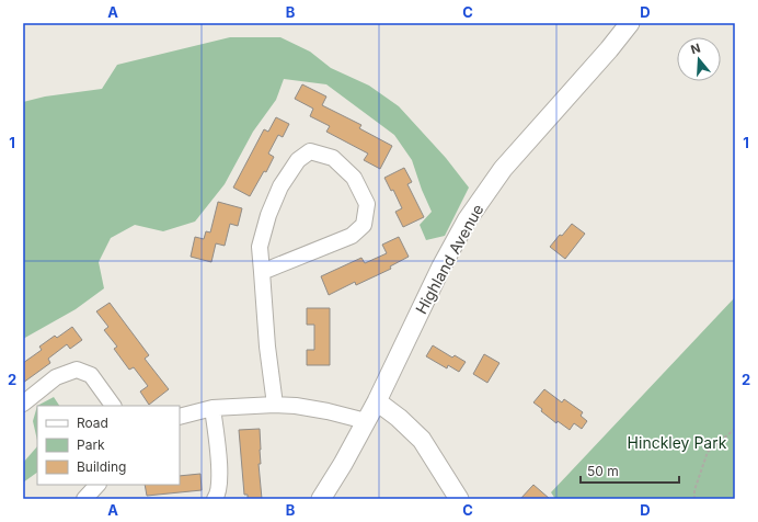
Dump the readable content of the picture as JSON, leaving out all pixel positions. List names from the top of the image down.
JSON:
{
  "streets": {
    "street": ["Highland Avenue"]
  },
  "parks": ["Hinckley Park"],
  "legend": ["Road", "Park", "Building"],
  "scale_bar": "50 m",
  "north": "top",
  "grid": {
    "columns": [
      "A",
      "B",
      "C",
      "D"
    ],
    "rows": ["1", "2"]
  }
}
